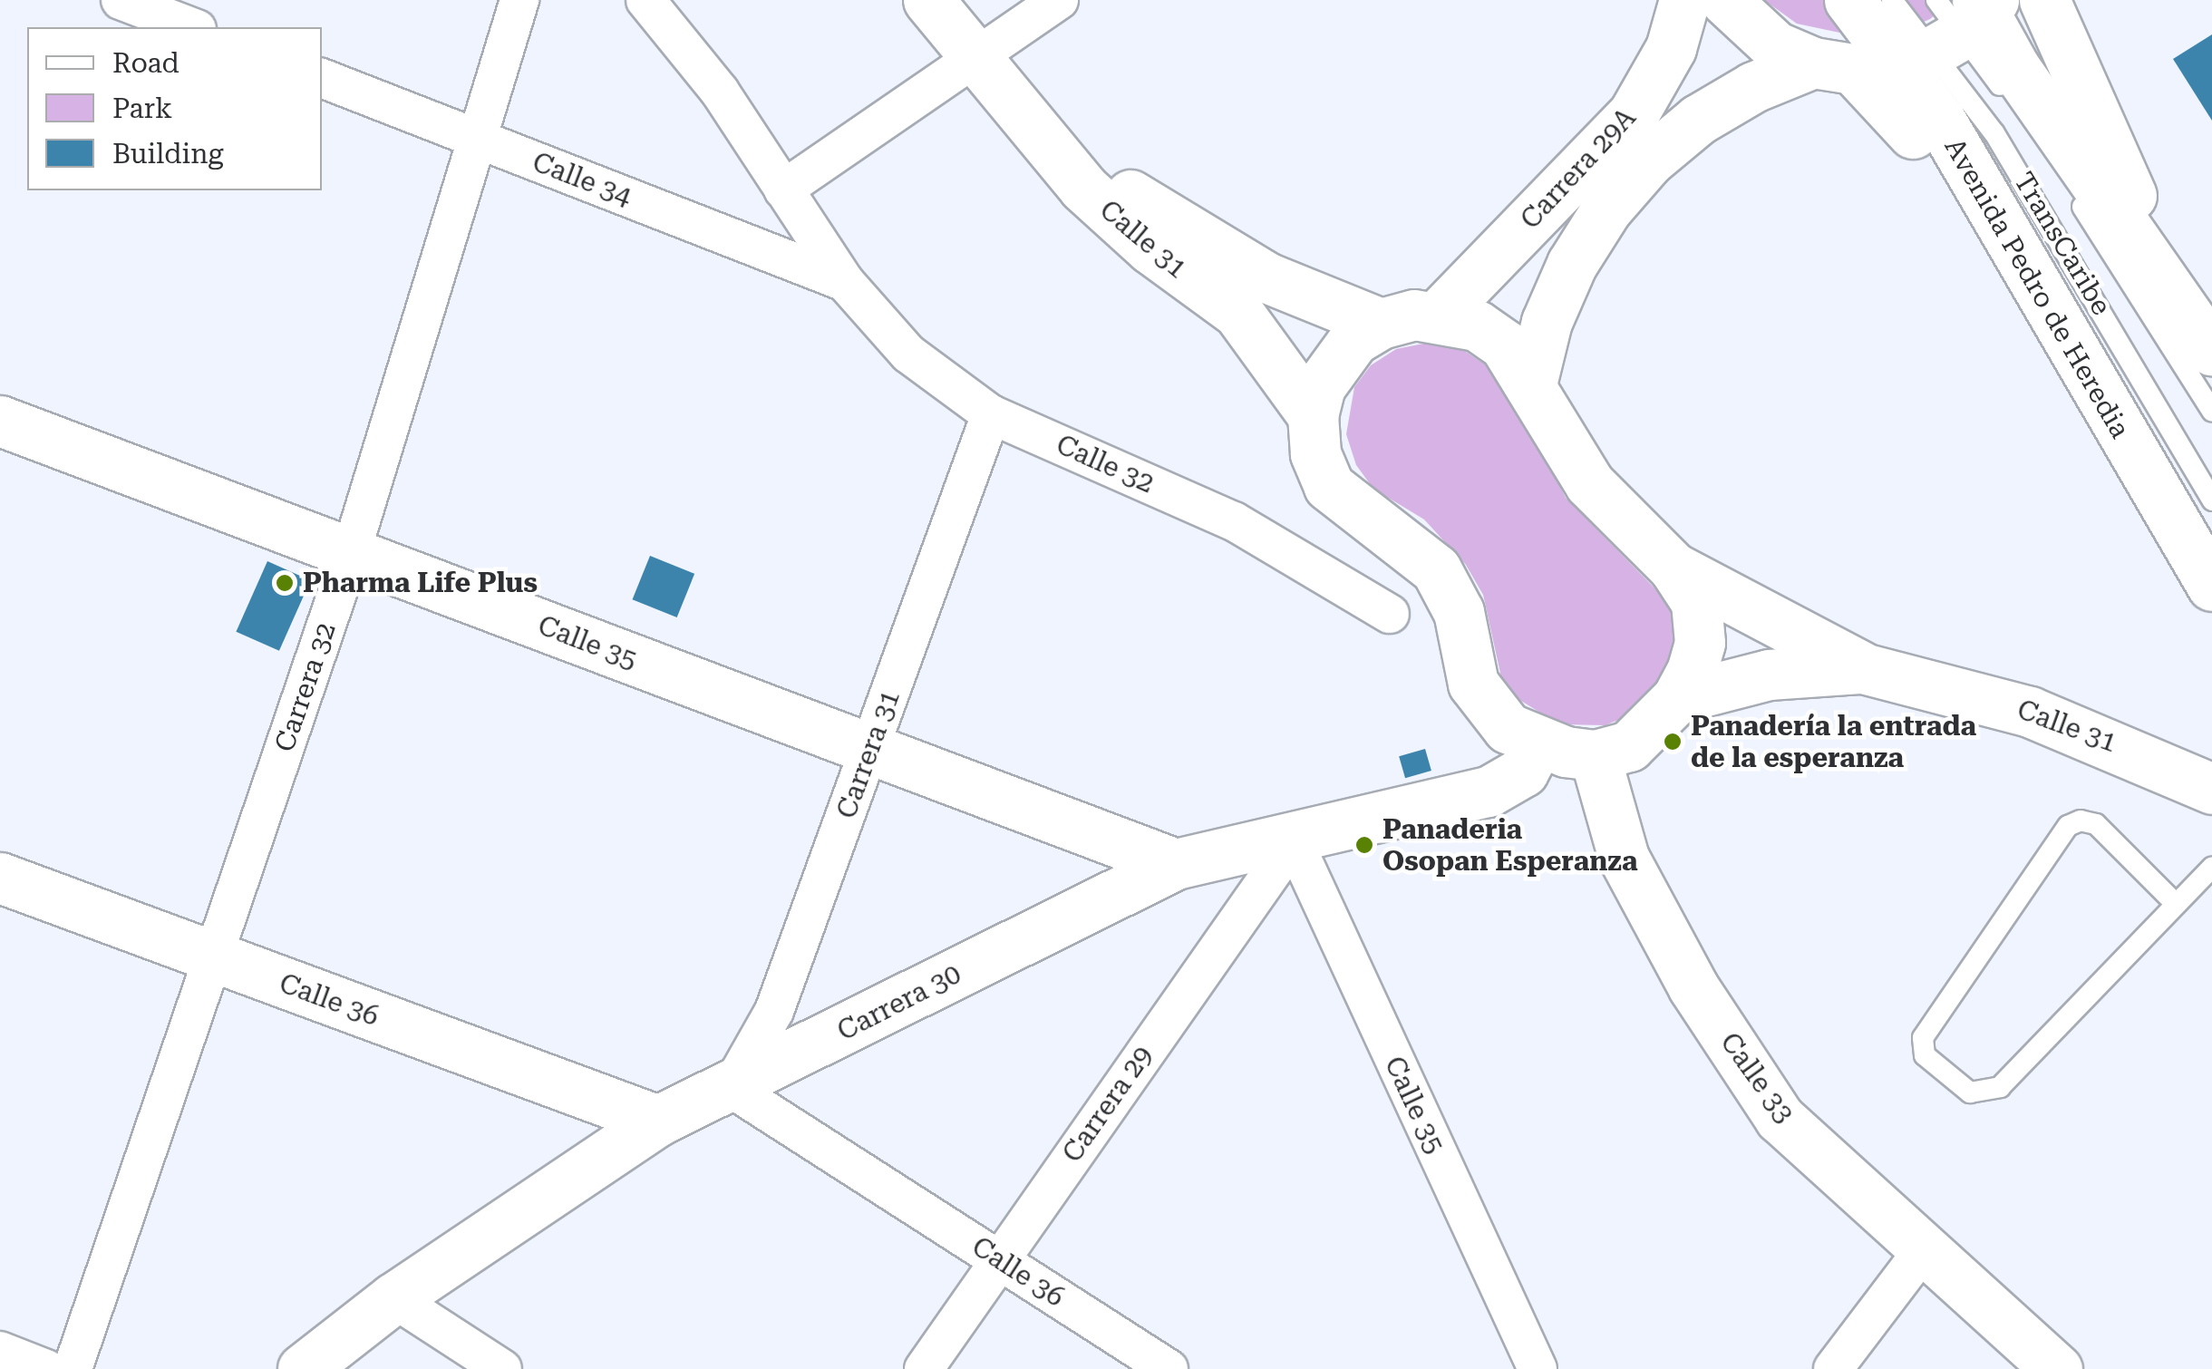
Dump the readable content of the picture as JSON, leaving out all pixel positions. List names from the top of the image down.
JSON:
{
  "streets": {
    "main road": [
      "Carrera 29A",
      "Calle 31",
      "Avenida Pedro de Heredia",
      "Calle 35",
      "Calle 36",
      "Carrera 30",
      "Calle 33"
    ],
    "street": [
      "Calle 34",
      "Calle 32",
      "Carrera 32",
      "Carrera 31",
      "Carrera 29"
    ],
    "lane": ["TransCaribe"]
  },
  "crossings": [
    ["Carrera 29A", "TransCaribe"],
    ["Carrera 29A", "Avenida Pedro de Heredia"],
    ["Calle 34", "Calle 32"],
    ["Calle 34", "Carrera 32"],
    ["TransCaribe", "Avenida Pedro de Heredia"],
    ["Calle 32", "Carrera 31"],
    ["Calle 35", "Carrera 32"],
    ["Calle 35", "Carrera 31"],
    ["Calle 35", "Carrera 30"],
    ["Calle 35", "Carrera 29"],
    ["Carrera 32", "Calle 36"],
    ["Carrera 31", "Calle 36"],
    ["Carrera 31", "Carrera 30"],
    ["Calle 36", "Carrera 30"],
    ["Calle 36", "Carrera 29"],
    ["Carrera 30", "Carrera 29"]
  ],
  "places": ["Pharma Life Plus", "Panadería la entrada de la esperanza", "Panaderia Osopan Esperanza"],
  "legend": ["Road", "Park", "Building"]
}
